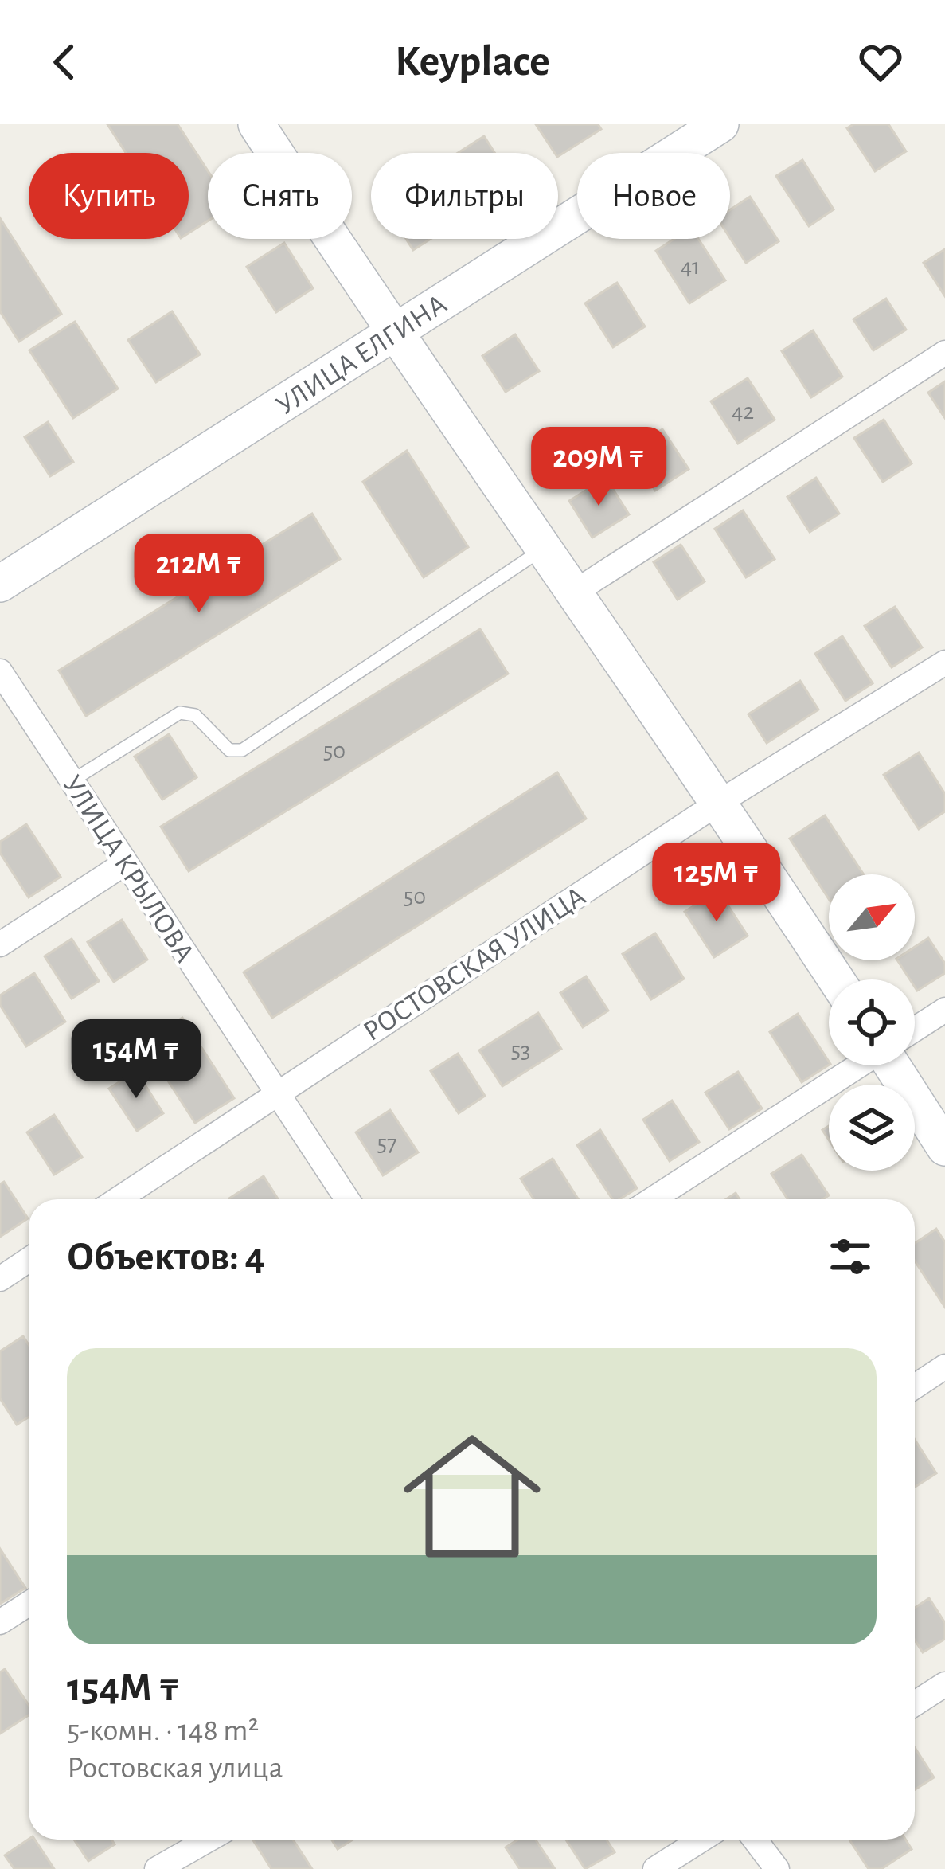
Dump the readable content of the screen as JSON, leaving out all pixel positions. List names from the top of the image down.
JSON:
{
  "streets": {
    "street": ["УЛИЦА ЕЛГИНА", "УЛИЦА КРЫЛОВА", "РОСТОВСКАЯ УЛИЦА"]
  },
  "crossings": [
    ["УЛИЦА КРЫЛОВА", "РОСТОВСКАЯ УЛИЦА"]
  ],
  "house_numbers": [
    "41",
    "42",
    "50",
    "50",
    "53",
    "57"
  ],
  "north": "top right",
  "page": {
    "header": "Keyplace",
    "chip": [
      "Купить",
      "Снять",
      "Фильтры",
      "Новое"
    ],
    "price": [
      "209M ₸",
      "212M ₸",
      "125M ₸",
      "154M ₸"
    ],
    "heading": "Объектов: 4",
    "list": [
      {
        "name": "154M ₸",
        "note": "5-комн. · 148 m² · Ростовская улица"
      }
    ]
  }
}
